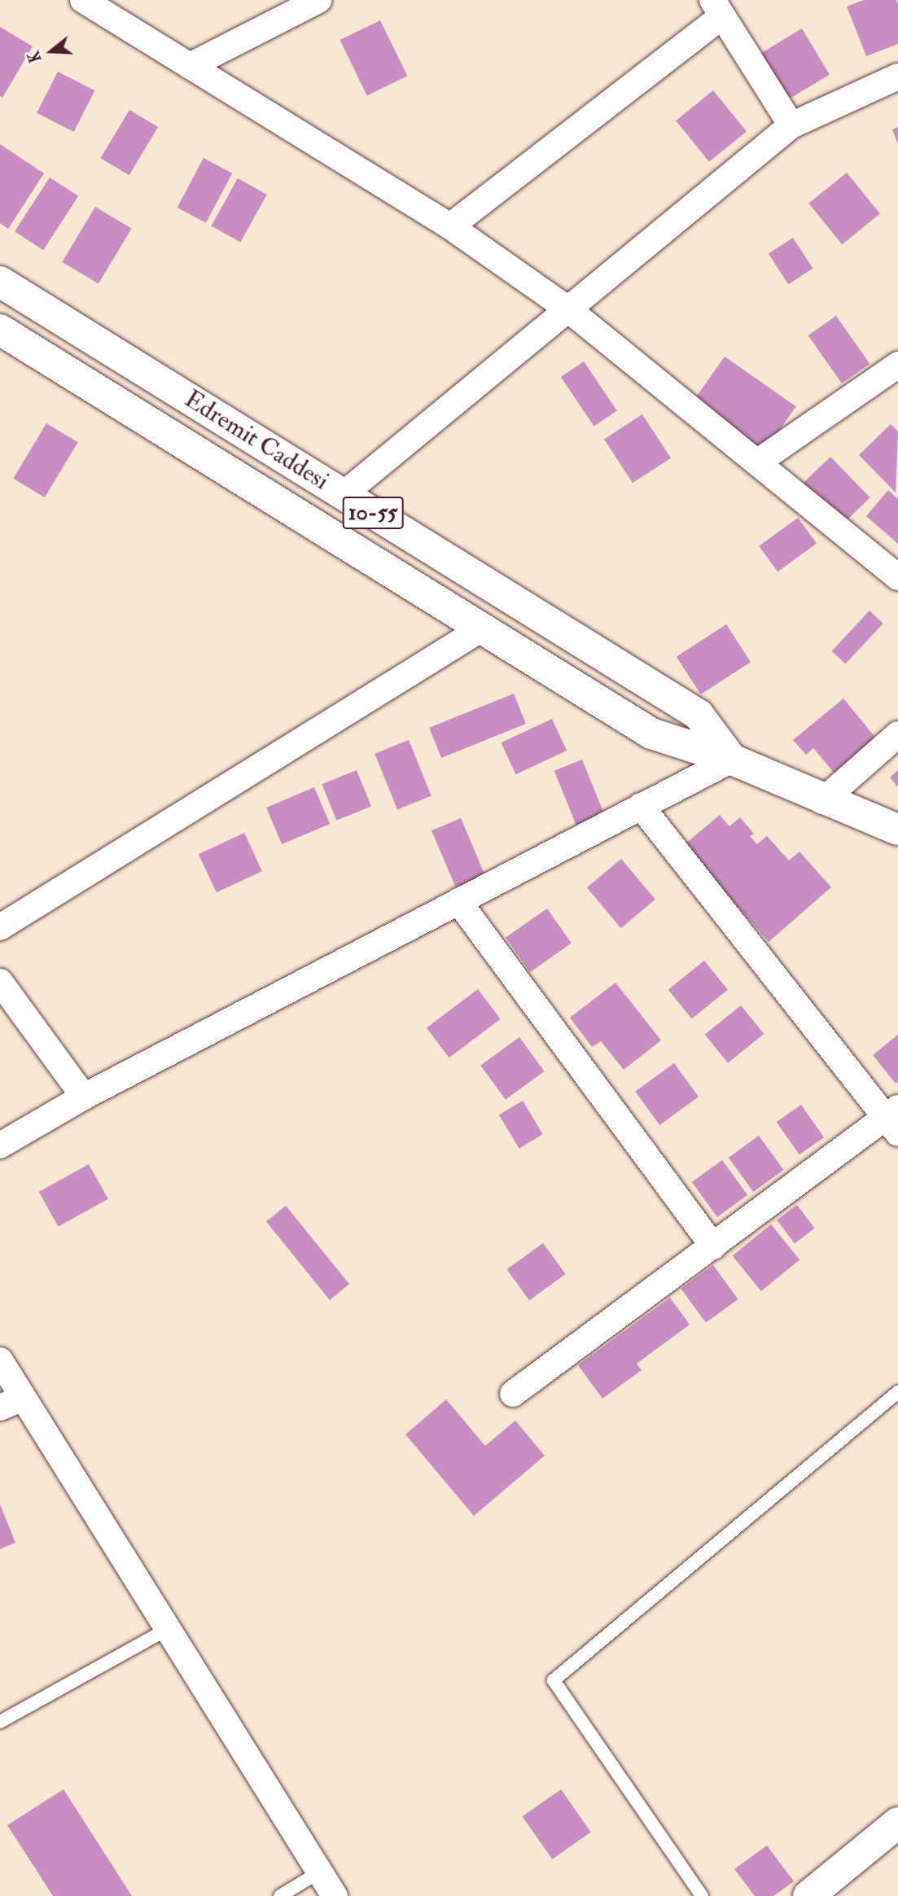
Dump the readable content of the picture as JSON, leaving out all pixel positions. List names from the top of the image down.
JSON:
{
  "streets": {
    "main road": ["Edremit Caddesi", "10-55"]
  },
  "north": "left"
}
